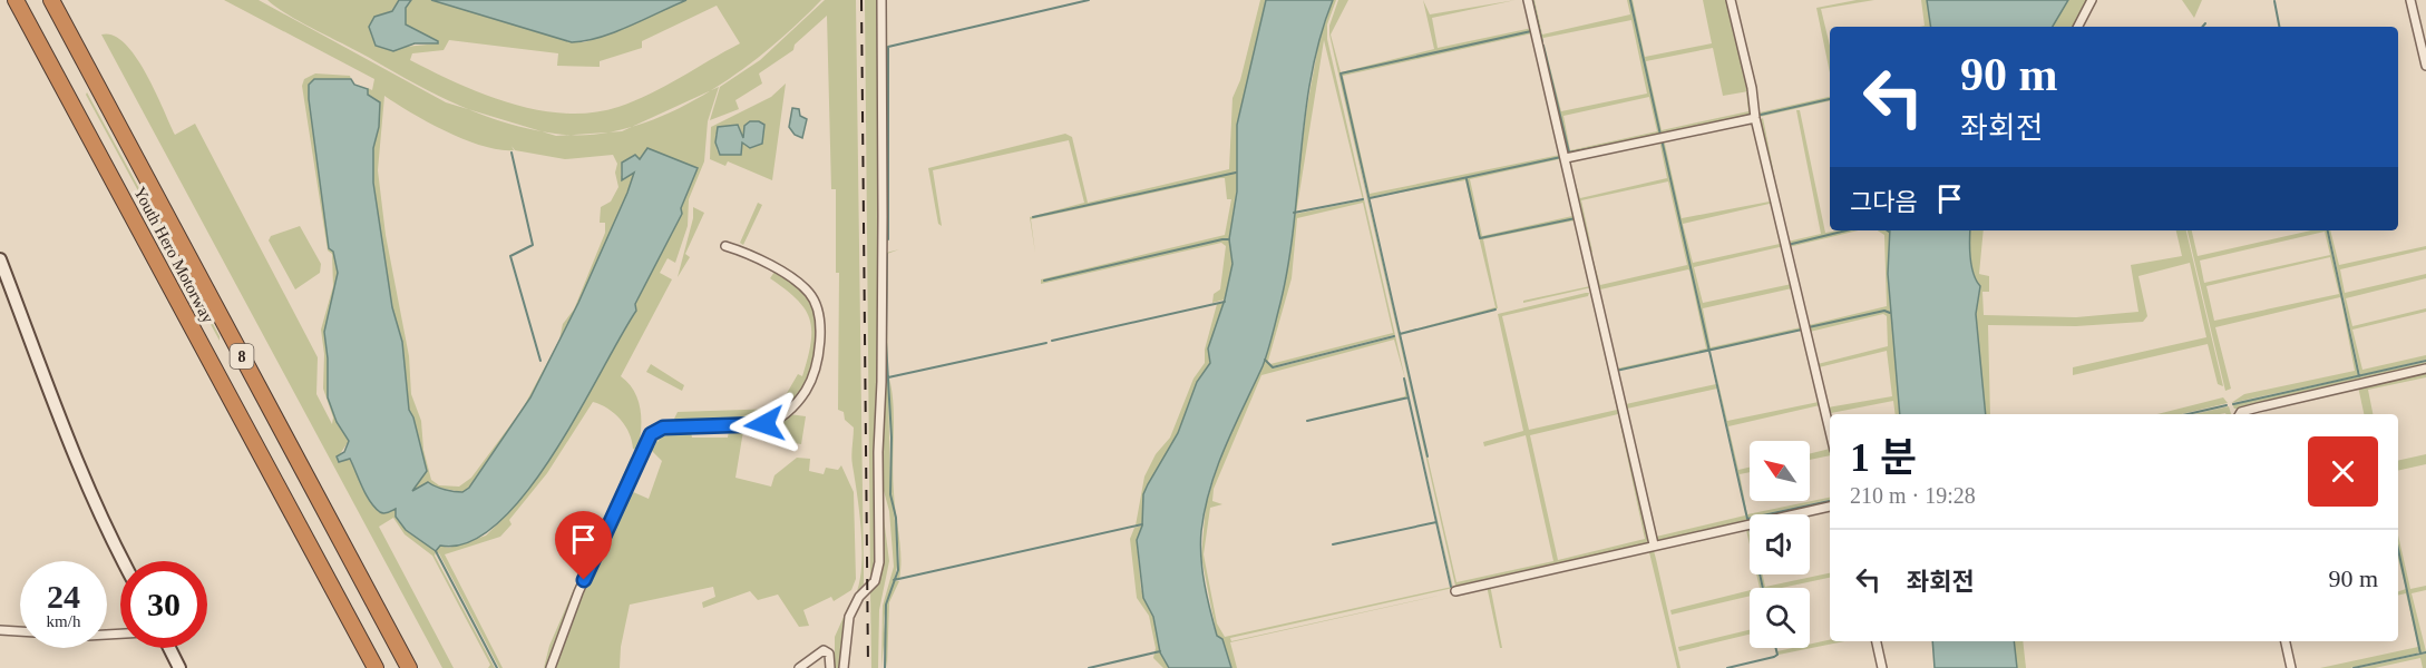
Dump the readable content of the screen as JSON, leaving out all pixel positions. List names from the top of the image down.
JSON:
{
  "streets": {
    "highway": ["Youth Hero Motorway", "8"]
  },
  "north": "top left",
  "page": {
    "turn": ["90 m", "좌회전"],
    "then": "그다음",
    "heading": ["1 분", "210 m · 19:28"],
    "list": [
      {
        "name": "좌회전",
        "value": "90 m"
      }
    ],
    "speed": "24 km/h",
    "limit": "30"
  }
}
